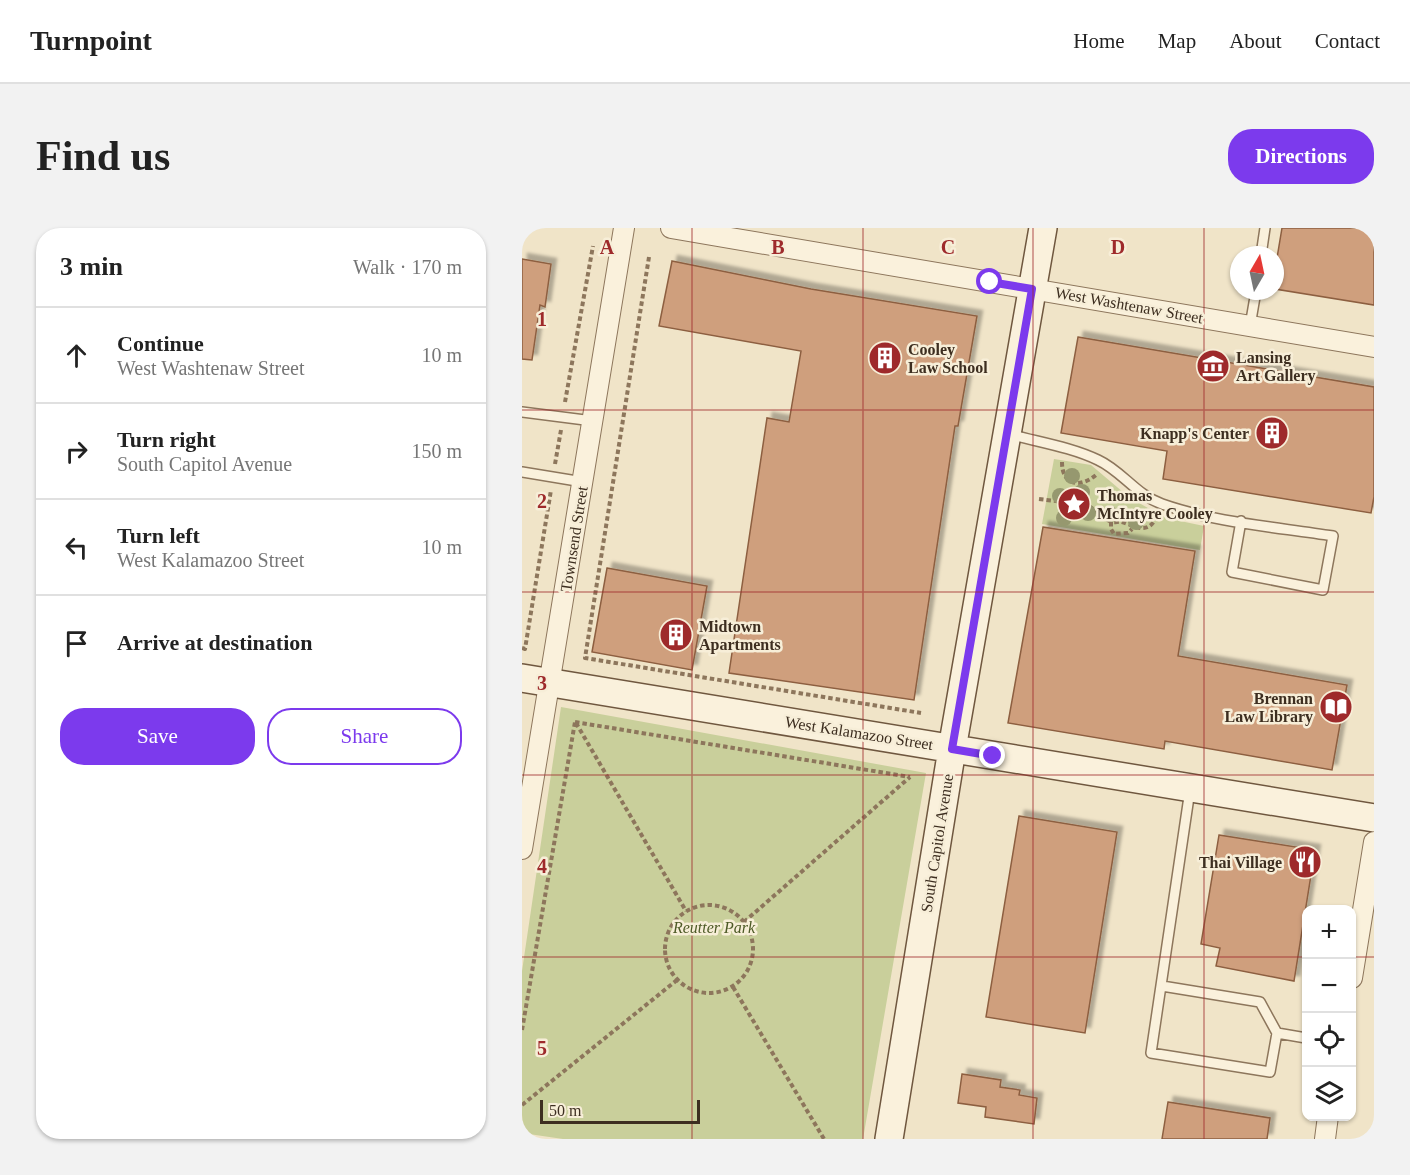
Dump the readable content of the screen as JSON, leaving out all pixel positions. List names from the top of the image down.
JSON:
{
  "streets": {
    "street": [
      "West Washtenaw Street",
      "Townsend Street",
      "West Kalamazoo Street",
      "South Capitol Avenue"
    ]
  },
  "crossings": [
    ["West Washtenaw Street", "South Capitol Avenue"],
    ["Townsend Street", "West Kalamazoo Street"],
    ["West Kalamazoo Street", "South Capitol Avenue"]
  ],
  "parks": ["Reutter Park"],
  "places": {
    "building": ["Cooley Law School", "Knapp's Center", "Midtown Apartments"],
    "museum": ["Lansing Art Gallery"],
    "place": ["Thomas McIntyre Cooley"],
    "library": ["Brennan Law Library"],
    "restaurant": ["Thai Village"]
  },
  "scale_bar": "50 m",
  "north": "top",
  "page": {
    "header": "Turnpoint",
    "nav": [
      "Home",
      "Map",
      "About",
      "Contact"
    ],
    "buttons": [
      "Directions",
      ["Save", "Share"]
    ],
    "title": "Find us",
    "heading": ["3 min", "Walk · 170 m"],
    "list": [
      ["Continue", "West Washtenaw Street", "10 m"],
      ["Turn right", "South Capitol Avenue", "150 m"],
      ["Turn left", "West Kalamazoo Street", "10 m"],
      "Arrive at destination"
    ],
    "map_buttons": ["+", "−"],
    "scale": "50 m"
  },
  "grid": {
    "columns": [
      "A",
      "B",
      "C",
      "D"
    ],
    "rows": [
      "1",
      "2",
      "3",
      "4",
      "5"
    ]
  }
}
